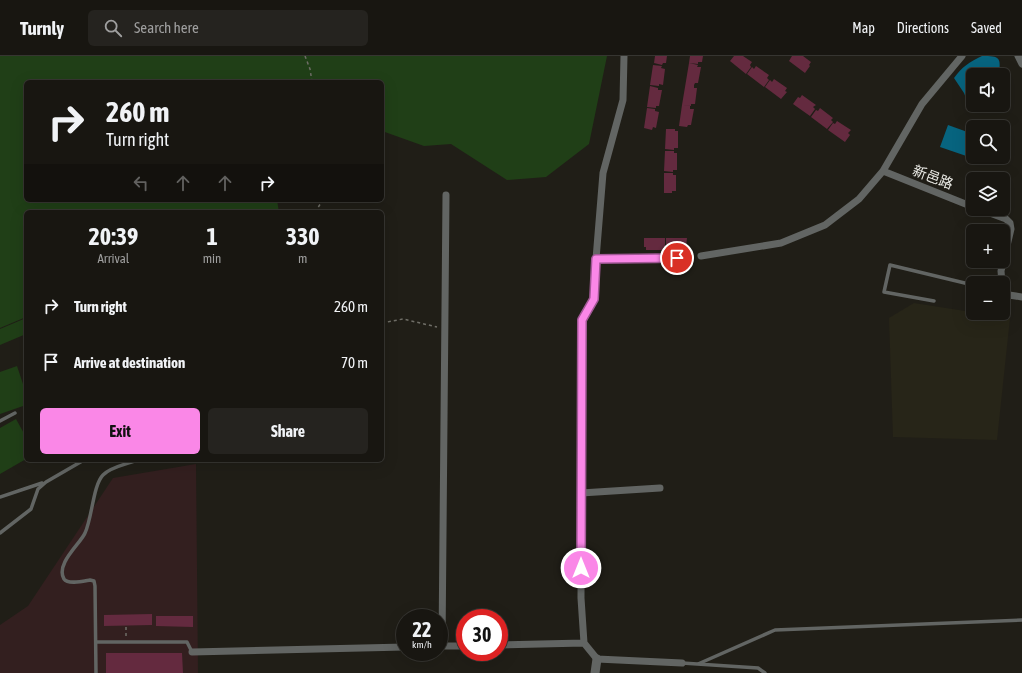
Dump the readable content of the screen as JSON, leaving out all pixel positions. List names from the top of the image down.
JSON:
{
  "streets": {
    "street": ["新邑路"]
  },
  "page": {
    "header": "Turnly",
    "search": "Search here",
    "nav": ["Map", "Directions", "Saved"],
    "map_buttons": ["+", "−"],
    "turn": ["260 m", "Turn right"],
    "eta": [
      "20:39",
      "Arrival",
      "1",
      "min",
      "330",
      "m"
    ],
    "list": [
      {
        "name": "Turn right",
        "value": "260 m"
      },
      {
        "name": "Arrive at destination",
        "value": "70 m"
      }
    ],
    "buttons": ["Exit", "Share"],
    "speed": "22 km/h",
    "limit": "30"
  }
}
